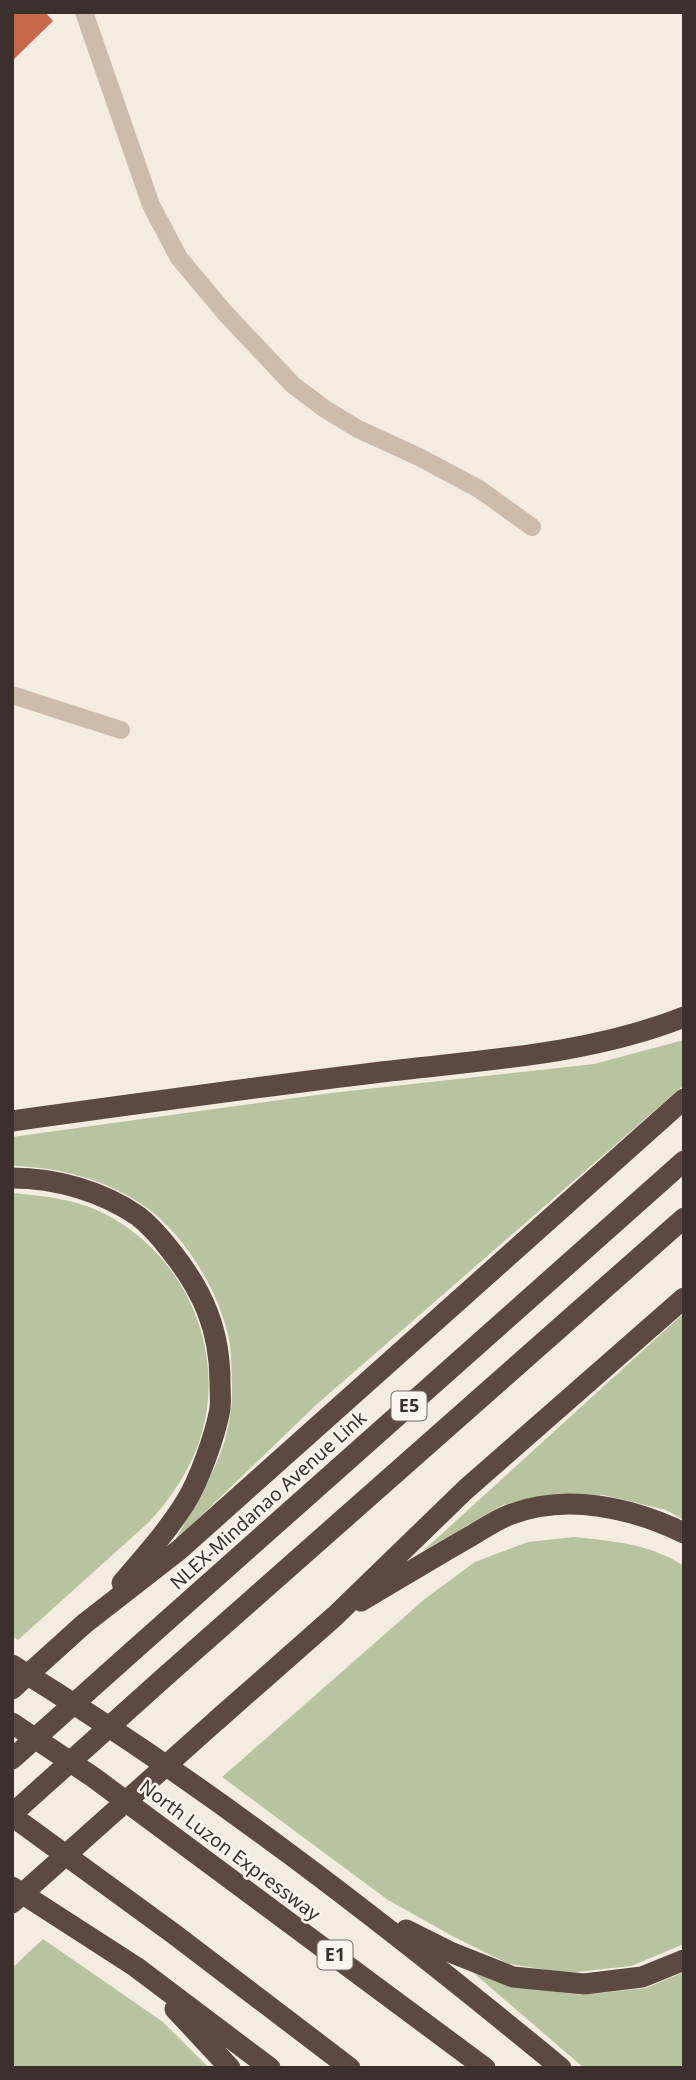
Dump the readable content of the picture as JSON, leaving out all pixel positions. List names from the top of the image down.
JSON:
{
  "streets": {
    "highway": [
      "E5",
      "NLEX-Mindanao Avenue Link",
      "North Luzon Expressway",
      "E1"
    ]
  }
}
